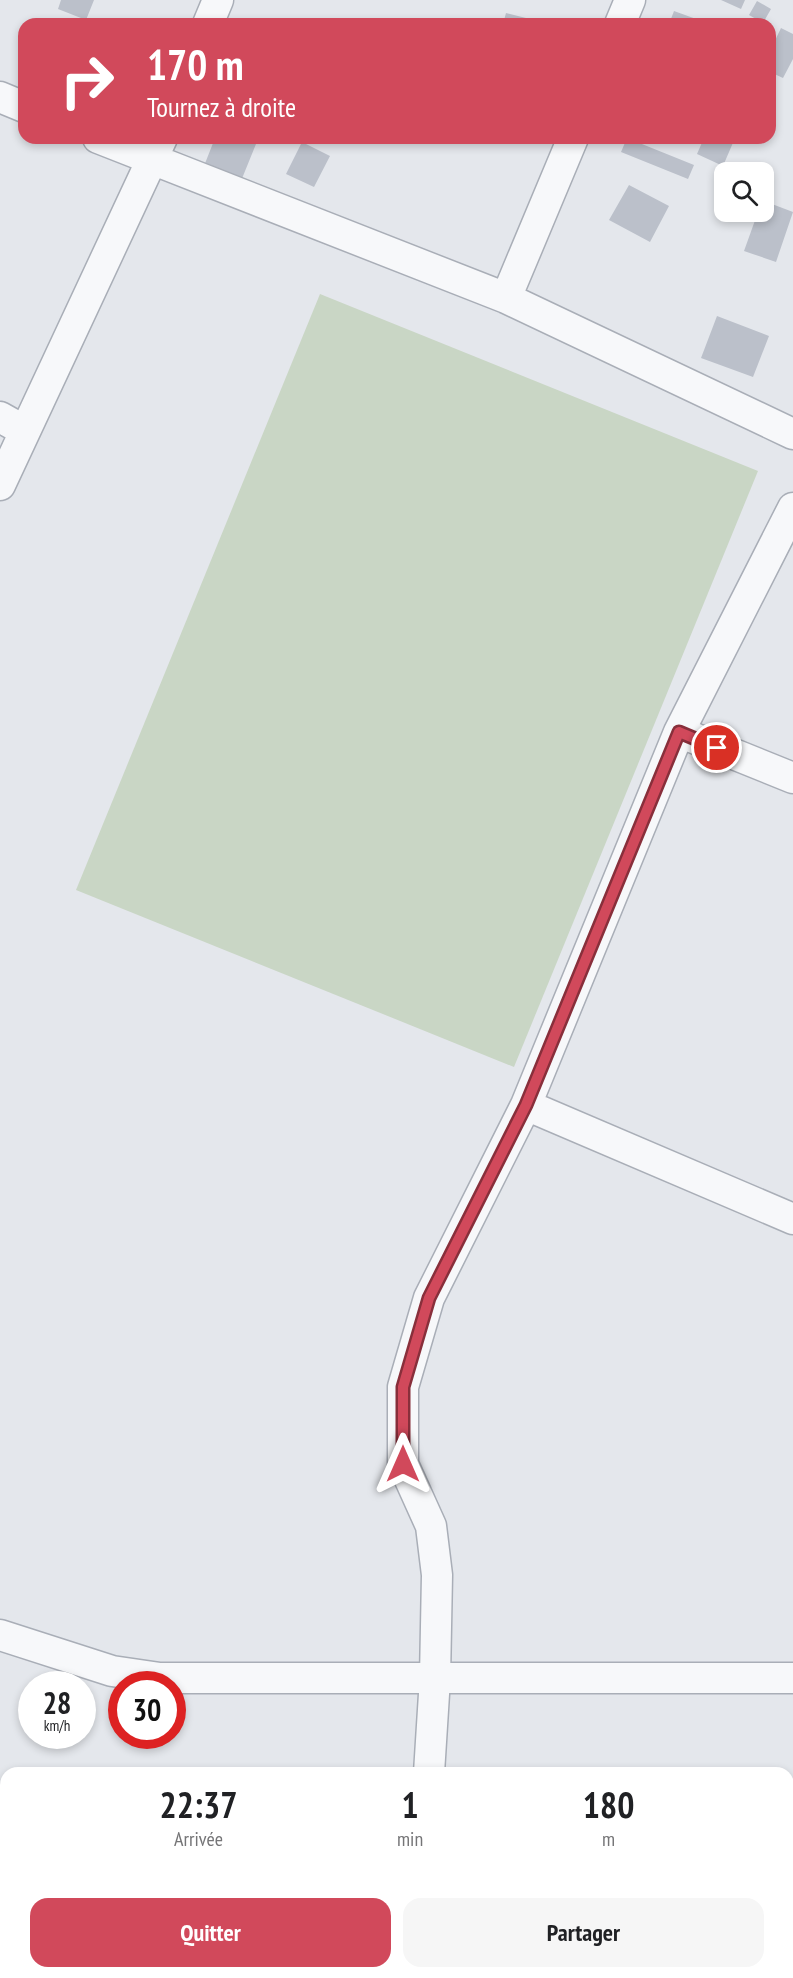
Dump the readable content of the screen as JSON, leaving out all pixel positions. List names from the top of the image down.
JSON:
{
  "page": {
    "turn": ["170 m", "Tournez à droite"],
    "speed": "28 km/h",
    "limit": "30",
    "eta": [
      "22:37",
      "Arrivée",
      "1",
      "min",
      "180",
      "m"
    ],
    "buttons": ["Quitter", "Partager"]
  }
}
